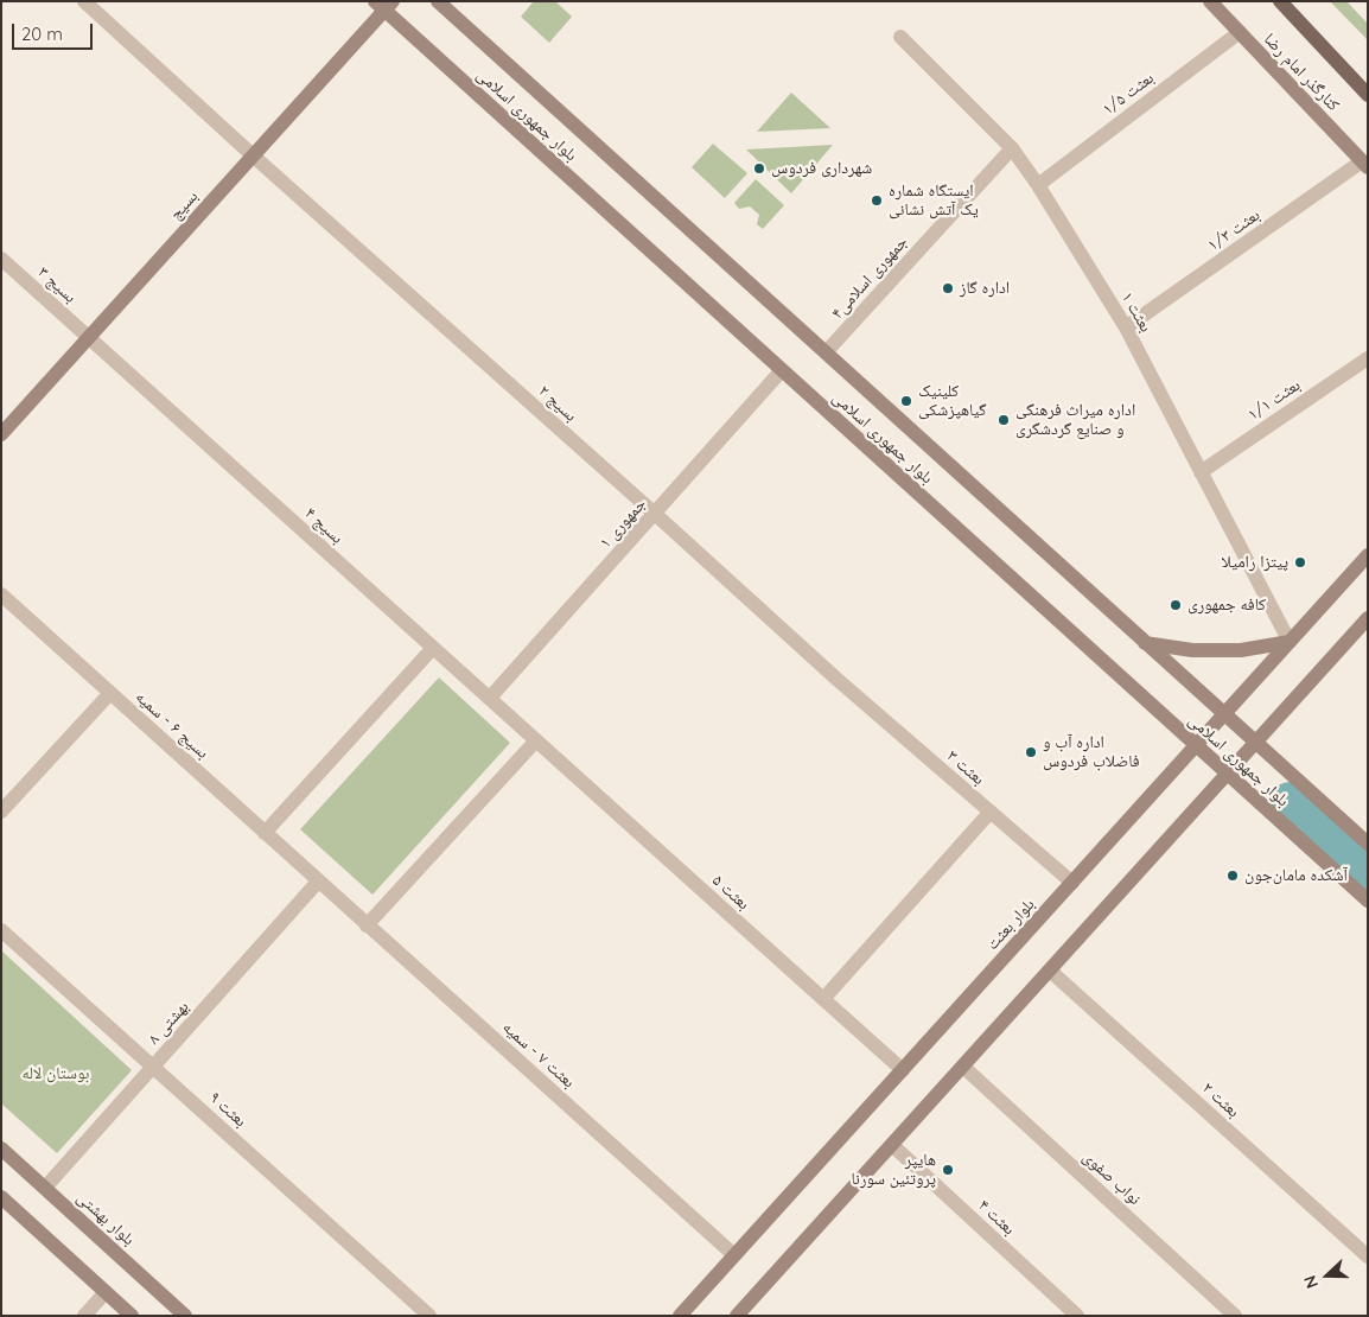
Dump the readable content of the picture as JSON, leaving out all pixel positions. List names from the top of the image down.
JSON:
{
  "streets": {
    "main road": [
      "کنارگذر امام رضا",
      "بلوار جمهوری اسلامی",
      "بسیج",
      "بلوار بعثت",
      "بلوار بهشتی"
    ],
    "street": [
      "بعثت ۱/۵",
      "بعثت ۱/۳",
      "جمهوری اسلامی۴",
      "بسیج ۳",
      "بعثت ۱",
      "بعثت ۱/۱",
      "بسیج ۲",
      "جمهوری ۱",
      "بسیج ۴",
      "بسیج ۶ - سمیه",
      "بعثت ۳",
      "بعثت ۵",
      "بهشتی ۸",
      "بعثت ۷ - سمیه",
      "بعثت ۲",
      "بعثت ۹",
      "نواب صفوی",
      "بعثت ۴"
    ]
  },
  "crossings": [
    ["کنارگذر امام رضا", "بعثت ۱/۵"],
    ["کنارگذر امام رضا", "بعثت ۱/۳"],
    ["بعثت ۱/۵", "بعثت ۱"],
    ["بلوار جمهوری اسلامی", "بسیج"],
    ["بلوار جمهوری اسلامی", "جمهوری اسلامی۴"],
    ["بلوار جمهوری اسلامی", "جمهوری ۱"],
    ["بلوار جمهوری اسلامی", "بلوار بعثت"],
    ["بسیج", "بسیج ۳"],
    ["بسیج", "بسیج ۲"],
    ["بسیج", "بسیج ۴"],
    ["بعثت ۱/۳", "بعثت ۱"],
    ["جمهوری اسلامی۴", "بعثت ۱"],
    ["بسیج ۳", "بسیج ۴"],
    ["بعثت ۱", "بعثت ۱/۱"],
    ["بعثت ۱", "بلوار بعثت"],
    ["بسیج ۲", "جمهوری ۱"],
    ["بسیج ۲", "بعثت ۳"],
    ["جمهوری ۱", "بسیج ۴"],
    ["بسیج ۴", "بعثت ۵"],
    ["بسیج ۶ - سمیه", "بهشتی ۸"],
    ["بسیج ۶ - سمیه", "بعثت ۷ - سمیه"],
    ["بعثت ۳", "بلوار بعثت"],
    ["بعثت ۵", "بلوار بعثت"],
    ["بلوار بعثت", "بعثت ۷ - سمیه"],
    ["بهشتی ۸", "بعثت ۷ - سمیه"],
    ["بهشتی ۸", "بعثت ۹"],
    ["بهشتی ۸", "بلوار بهشتی"]
  ],
  "parks": ["بوستان لاله"],
  "places": [
    "شهرداری فردوس",
    "ایستگاه شماره یک آتش نشانی",
    "اداره گاز",
    "کلینیک گیاهپزشکی",
    "اداره میراث فرهنگی و صنایع گردشگری",
    "پیتزا رامیلا",
    "کافه جمهوری",
    "اداره آب و فاضلاب فردوس",
    "آشکده مامان‌جون",
    "هایپر پروتئین سورنا"
  ],
  "scale_bar": "20 m",
  "north": "left"
}
